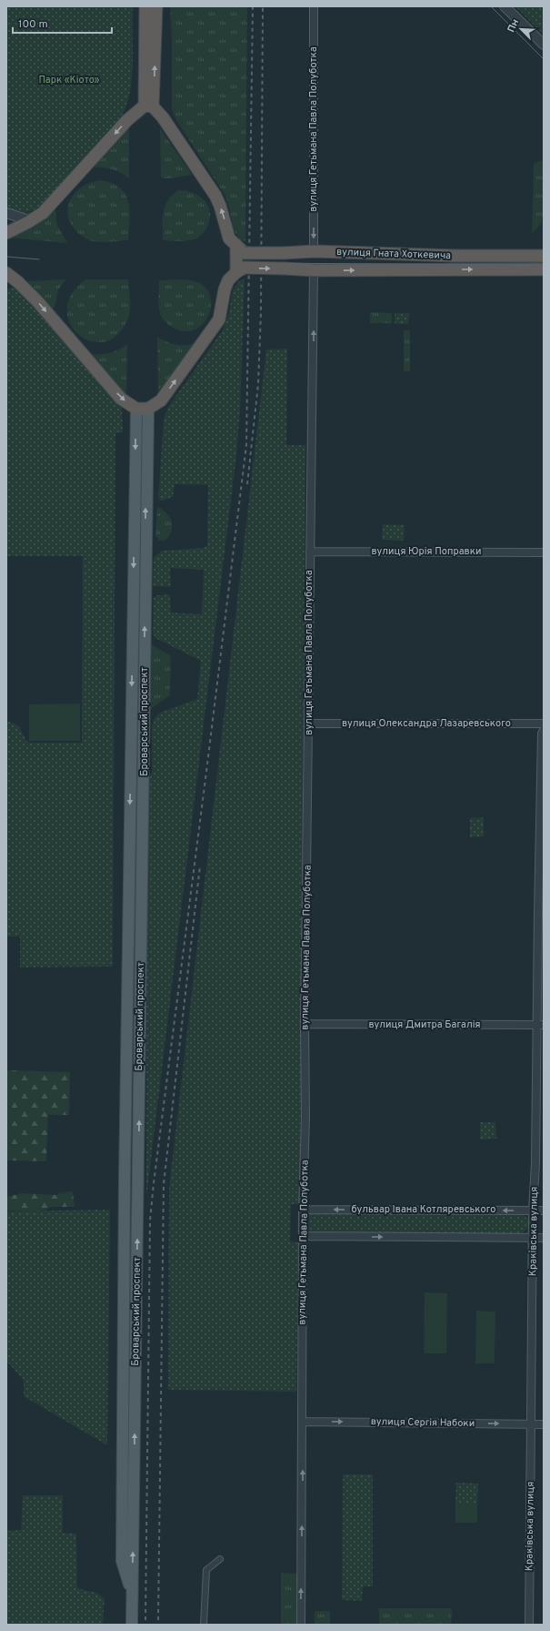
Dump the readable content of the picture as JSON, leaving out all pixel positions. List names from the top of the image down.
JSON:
{
  "streets": {
    "highway": ["вулиця Гната Хоткевича"],
    "main road": ["Броварський проспект"],
    "street": [
      "вулиця Гетьмана Павла Полуботка",
      "вулиця Юрія Поправки",
      "вулиця Олександра Лазаревського",
      "вулиця Дмитра Багалія",
      "бульвар Івана Котляревського",
      "Краківська вулиця",
      "вулиця Сергія Набоки"
    ]
  },
  "crossings": [
    ["вулиця Гетьмана Павла Полуботка", "вулиця Гната Хоткевича"],
    ["вулиця Гетьмана Павла Полуботка", "вулиця Юрія Поправки"],
    ["вулиця Гетьмана Павла Полуботка", "вулиця Олександра Лазаревського"],
    ["вулиця Гетьмана Павла Полуботка", "вулиця Дмитра Багалія"],
    ["вулиця Гетьмана Павла Полуботка", "бульвар Івана Котляревського"],
    ["вулиця Гетьмана Павла Полуботка", "вулиця Сергія Набоки"],
    ["вулиця Дмитра Багалія", "Краківська вулиця"],
    ["бульвар Івана Котляревського", "Краківська вулиця"],
    ["Краківська вулиця", "вулиця Сергія Набоки"]
  ],
  "one_way": ["вулиця Сергія Набоки"],
  "parks": ["Парк «Кіото»"],
  "scale_bar": "100 m",
  "north": "top left"
}
